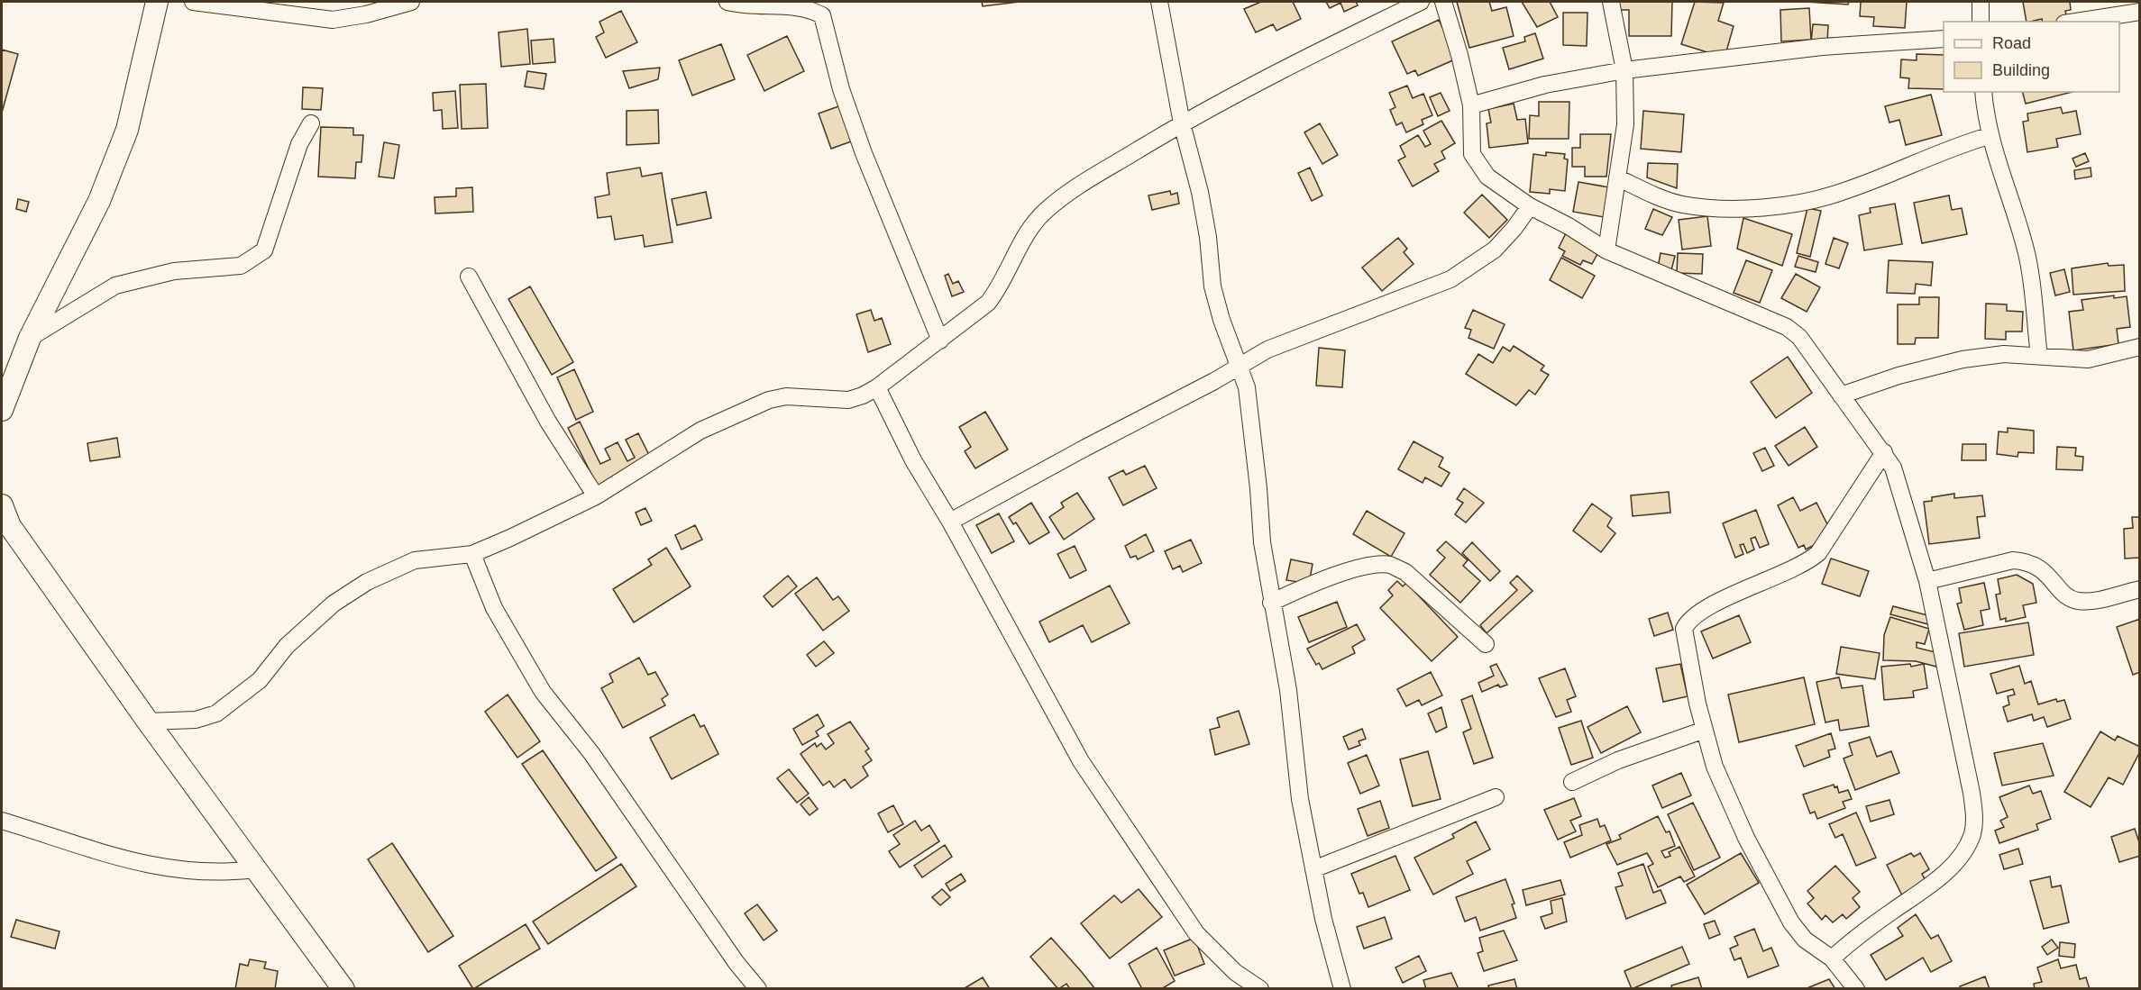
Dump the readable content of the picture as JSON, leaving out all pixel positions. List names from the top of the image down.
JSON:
{
  "legend": ["Road", "Building"]
}
